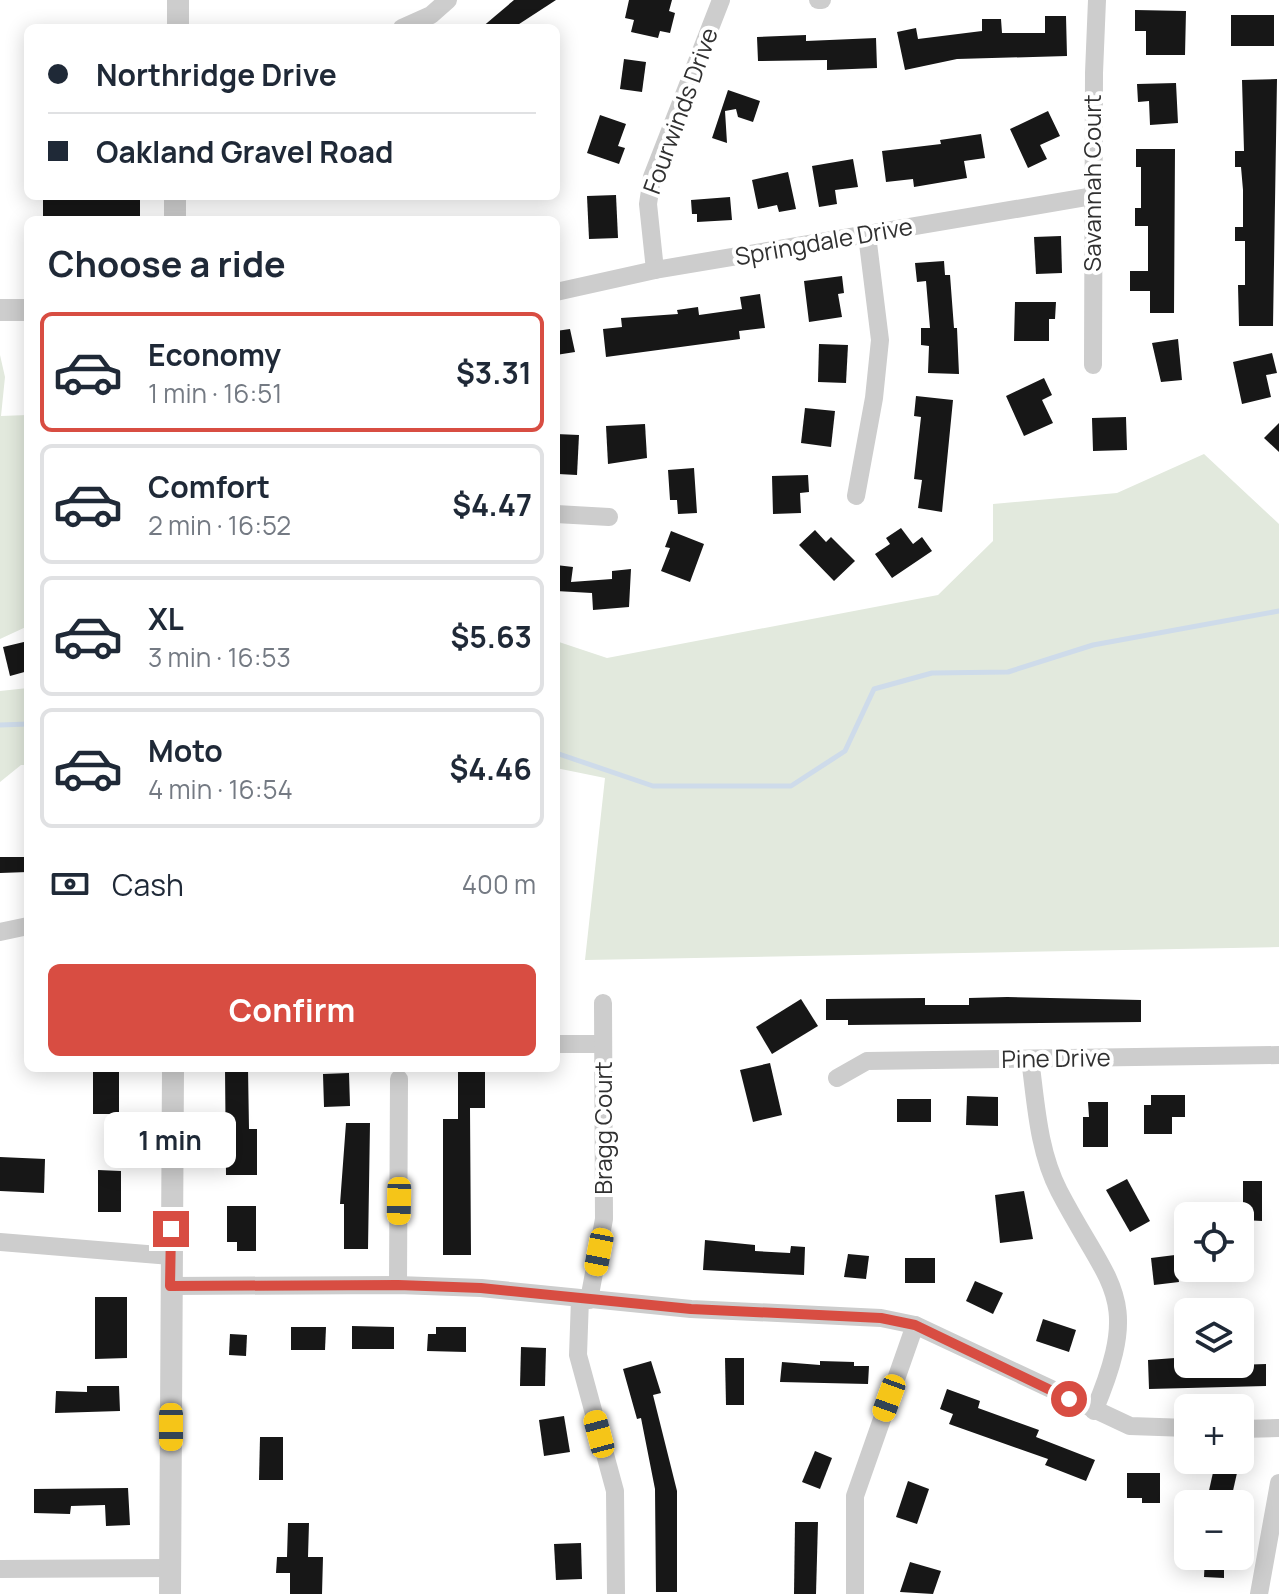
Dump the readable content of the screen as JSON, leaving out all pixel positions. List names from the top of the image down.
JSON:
{
  "streets": {
    "street": [
      "Fourwinds Drive",
      "Savannah Court",
      "Springdale Drive",
      "Pine Drive",
      "Bragg Court"
    ]
  },
  "crossings": [
    ["Fourwinds Drive", "Springdale Drive"],
    ["Savannah Court", "Springdale Drive"]
  ],
  "page": {
    "banner": ["Northridge Drive", "Oakland Gravel Road"],
    "heading": "Choose a ride",
    "list": [
      {
        "name": "Economy",
        "note": "1 min · 16:51",
        "value": "$3.31"
      },
      {
        "name": "Comfort",
        "note": "2 min · 16:52",
        "value": "$4.47"
      },
      {
        "name": "XL",
        "note": "3 min · 16:53",
        "value": "$5.63"
      },
      {
        "name": "Moto",
        "note": "4 min · 16:54",
        "value": "$4.46"
      }
    ],
    "pay": ["Cash", "400 m"],
    "buttons": "Confirm",
    "bubble": "1 min",
    "map_buttons": ["+", "−"]
  }
}
